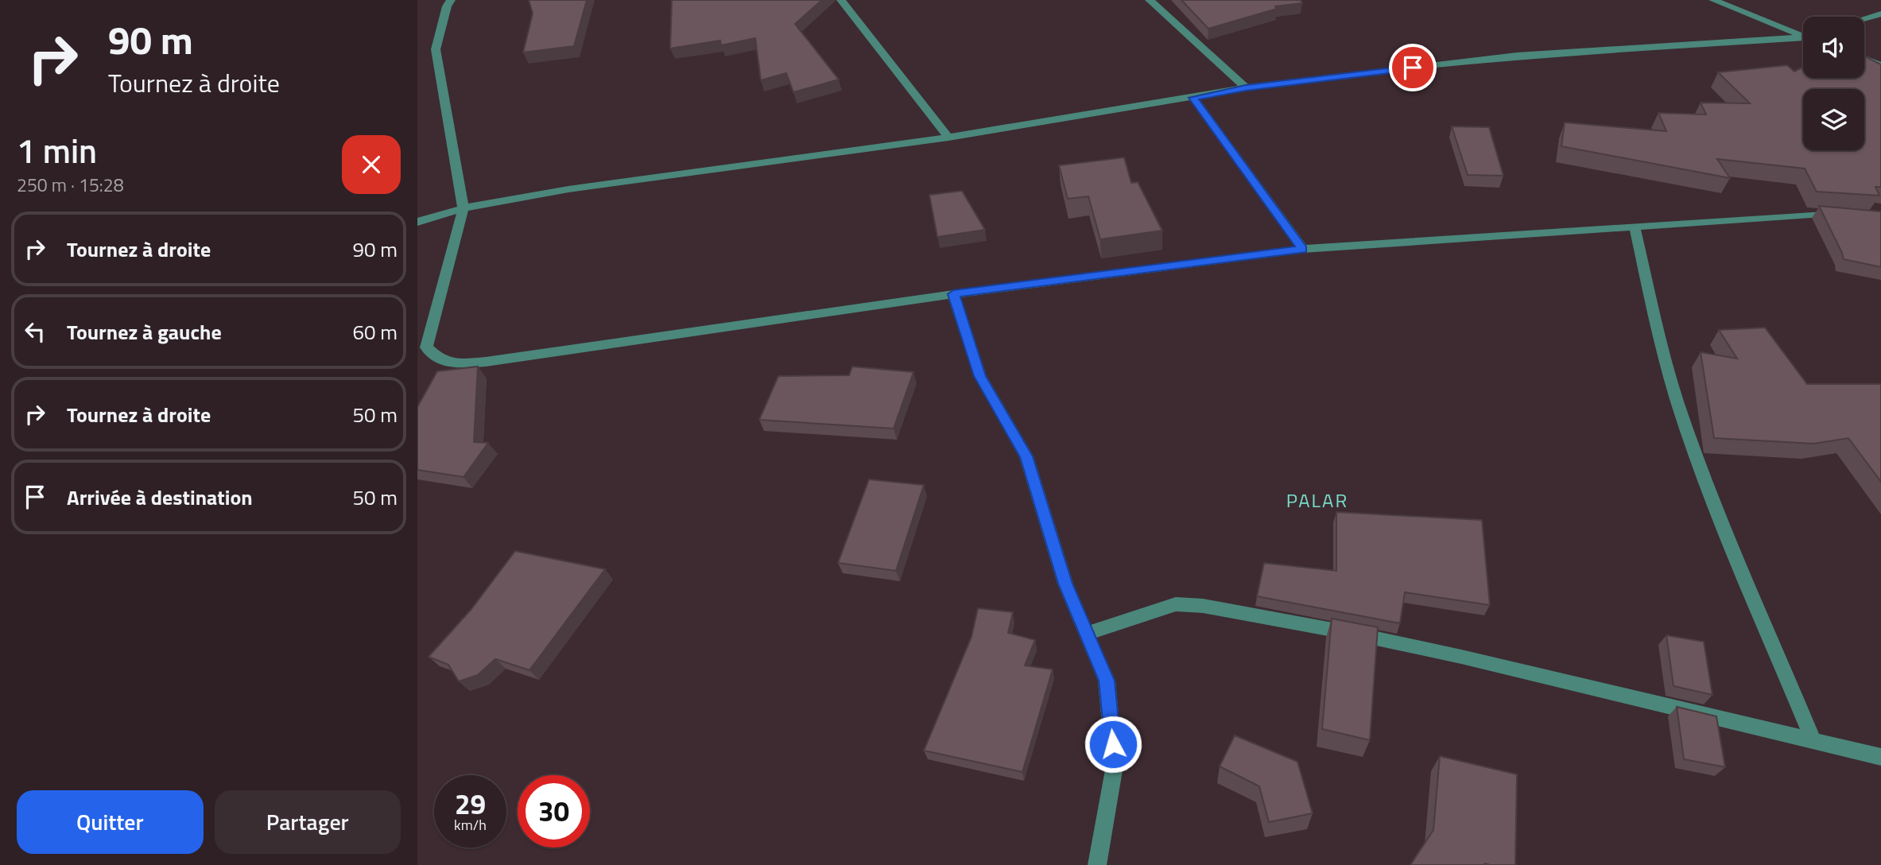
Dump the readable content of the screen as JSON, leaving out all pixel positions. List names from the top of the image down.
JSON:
{
  "districts": ["PALAR"],
  "page": {
    "turn": ["90 m", "Tournez à droite"],
    "heading": ["1 min", "250 m · 15:28"],
    "list": [
      {
        "name": "Tournez à droite",
        "value": "90 m"
      },
      {
        "name": "Tournez à gauche",
        "value": "60 m"
      },
      {
        "name": "Tournez à droite",
        "value": "50 m"
      },
      {
        "name": "Arrivée à destination",
        "value": "50 m"
      }
    ],
    "speed": "29 km/h",
    "limit": "30",
    "buttons": ["Quitter", "Partager"]
  }
}
